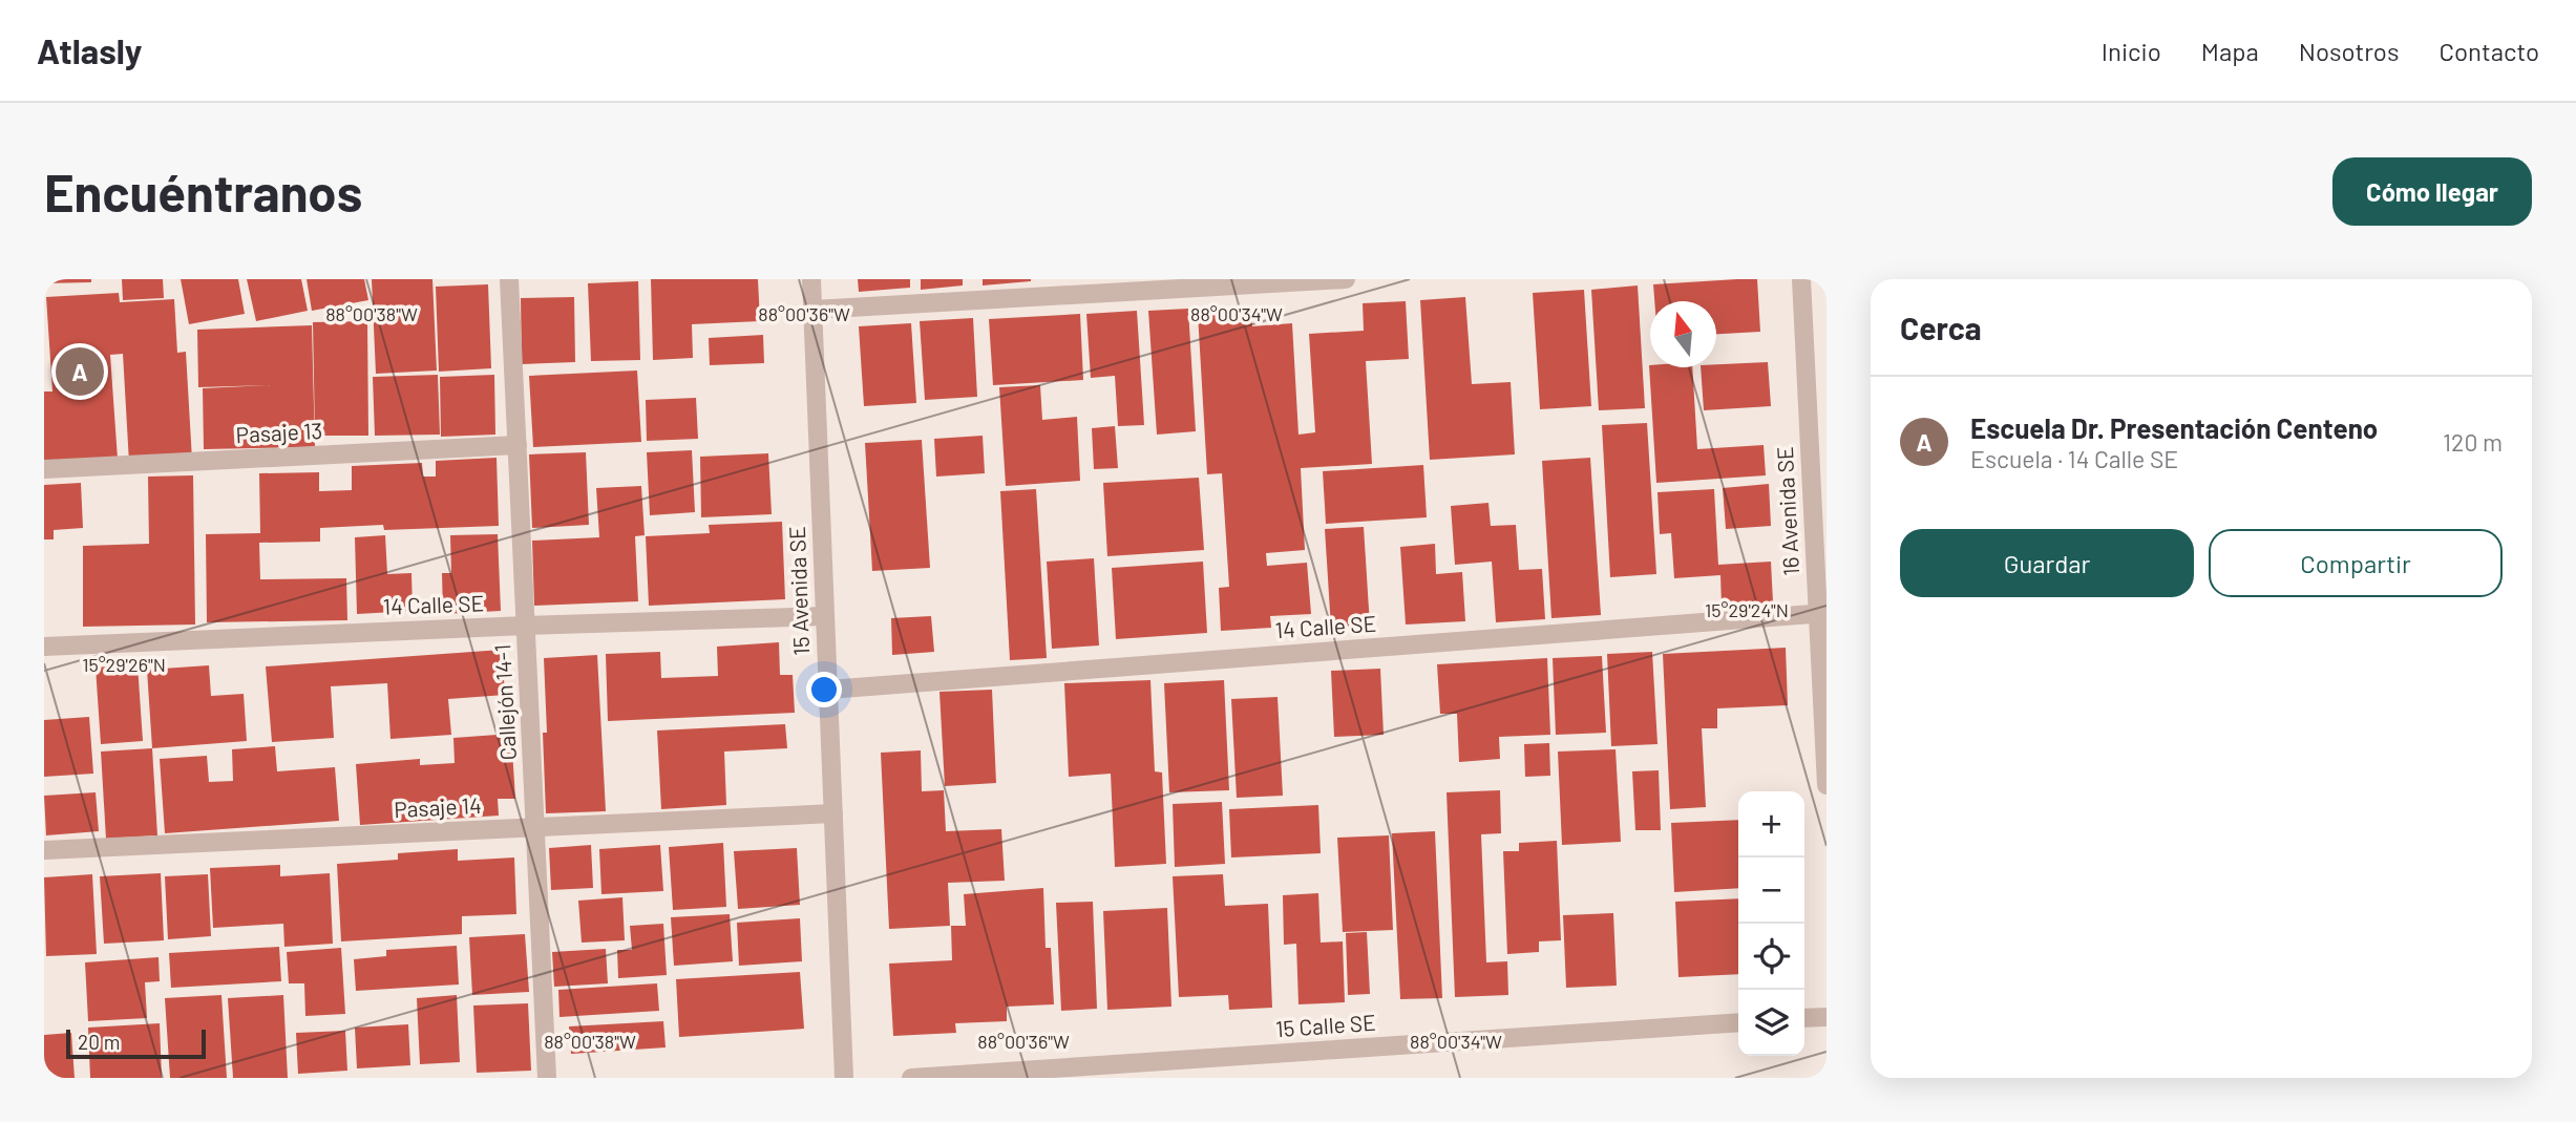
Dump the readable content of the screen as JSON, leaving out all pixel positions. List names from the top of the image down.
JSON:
{
  "streets": {
    "street": [
      "Pasaje 13",
      "16 Avenida SE",
      "15 Avenida SE",
      "14 Calle SE",
      "Callejón 14-1",
      "Pasaje 14",
      "15 Calle SE"
    ]
  },
  "crossings": [
    ["Pasaje 13", "Callejón 14-1"],
    ["16 Avenida SE", "14 Calle SE"],
    ["15 Avenida SE", "14 Calle SE"],
    ["15 Avenida SE", "Pasaje 14"],
    ["14 Calle SE", "Callejón 14-1"],
    ["Callejón 14-1", "Pasaje 14"]
  ],
  "scale_bar": "20 m",
  "north": "top",
  "page": {
    "header": "Atlasly",
    "nav": [
      "Inicio",
      "Mapa",
      "Nosotros",
      "Contacto"
    ],
    "buttons": [
      "Cómo llegar",
      ["Guardar", "Compartir"]
    ],
    "title": "Encuéntranos",
    "heading": "Cerca",
    "pins": "A",
    "list": [
      {
        "mark": "A",
        "name": "Escuela Dr. Presentación Centeno",
        "note": "Escuela · 14 Calle SE",
        "value": "120 m"
      }
    ],
    "map_buttons": ["+", "−"],
    "scale": "20 m"
  },
  "coordinates": [
    "88°00'38\"W",
    "88°00'36\"W",
    "88°00'34\"W",
    "15°29'24\"N",
    "15°29'26\"N"
  ]
}
